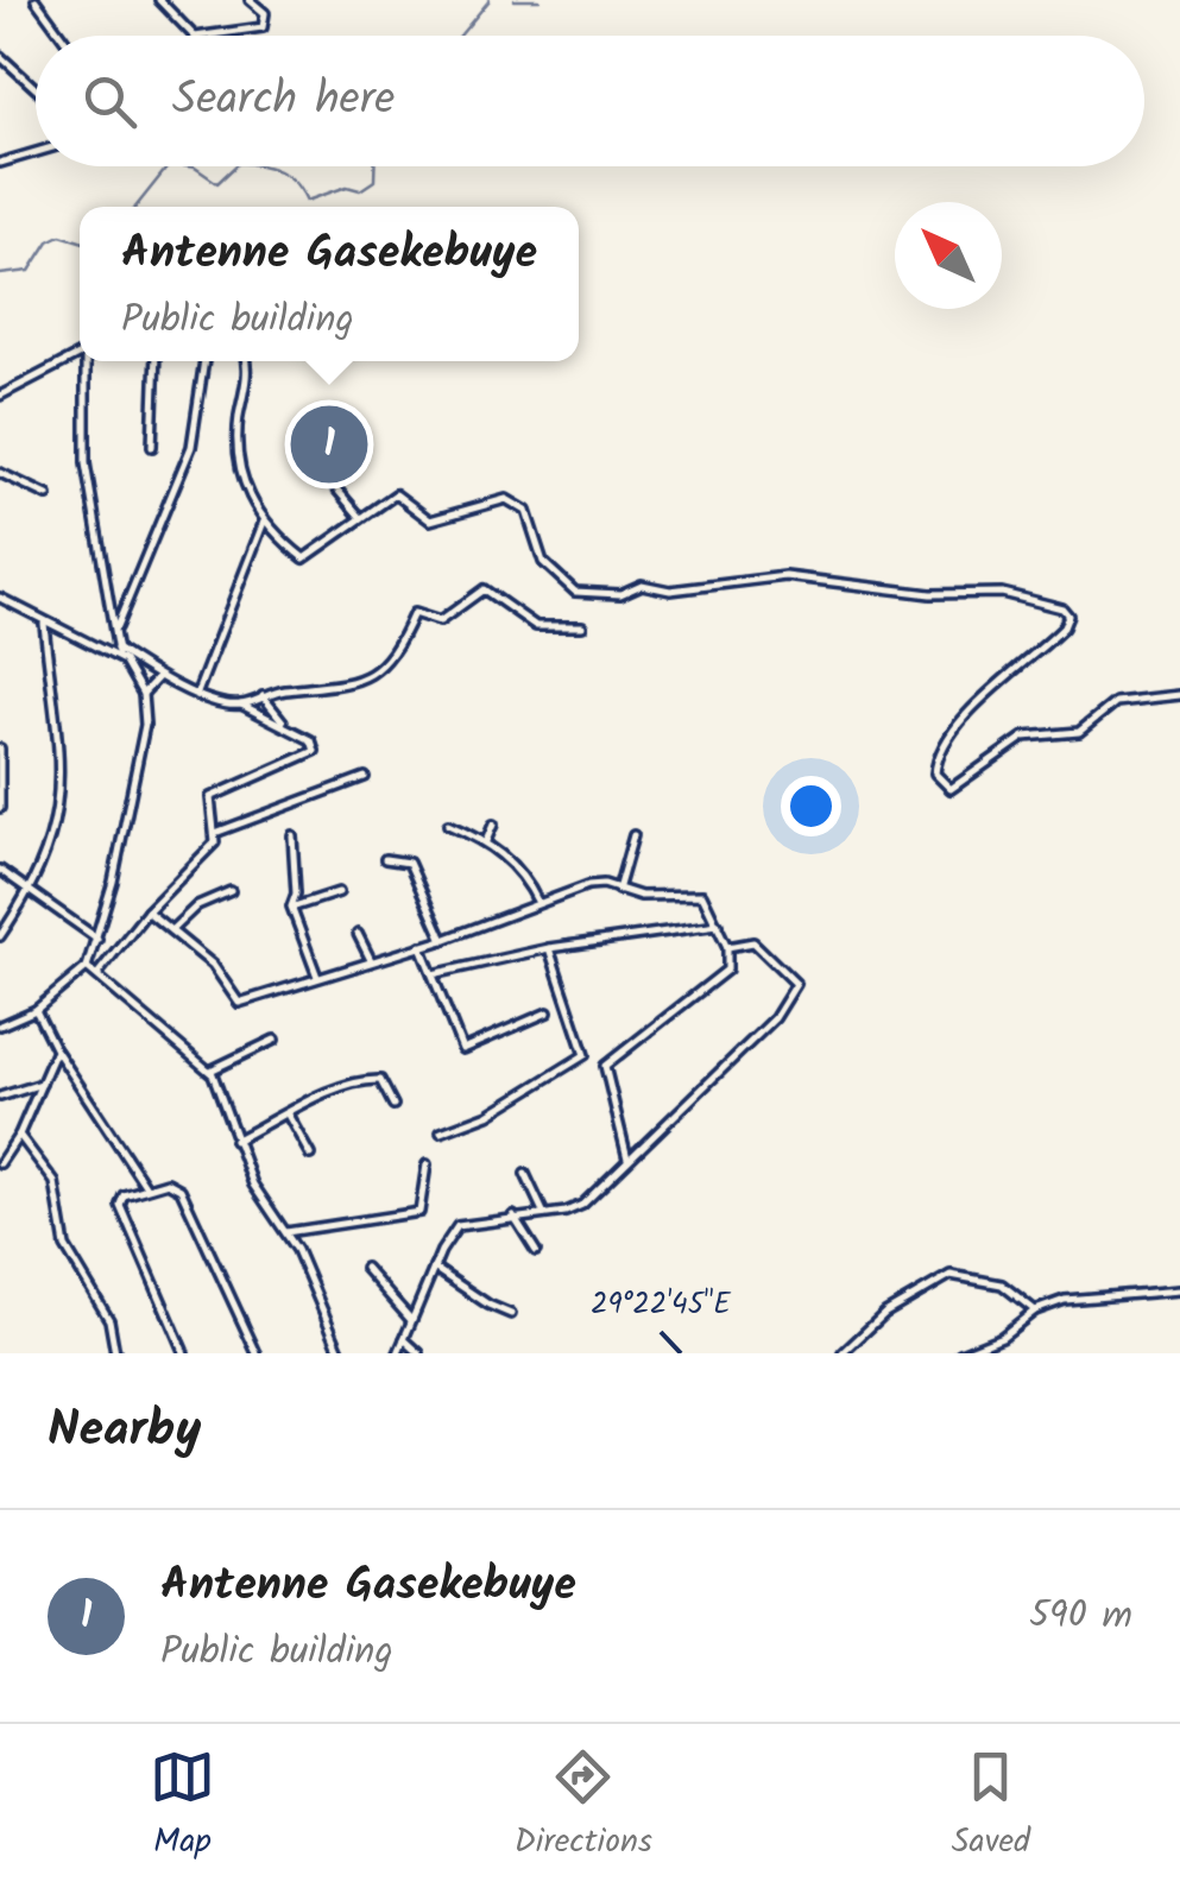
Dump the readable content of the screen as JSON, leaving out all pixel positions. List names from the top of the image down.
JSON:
{
  "north": "top left",
  "page": {
    "search": "Search here",
    "popup": ["Antenne Gasekebuye", "Public building"],
    "pins": "1",
    "heading": "Nearby",
    "list": [
      {
        "mark": "1",
        "name": "Antenne Gasekebuye",
        "note": "Public building",
        "value": "590 m"
      }
    ],
    "nav": ["Map", "Directions", "Saved"]
  },
  "coordinates": ["29°22'45\"E"]
}
